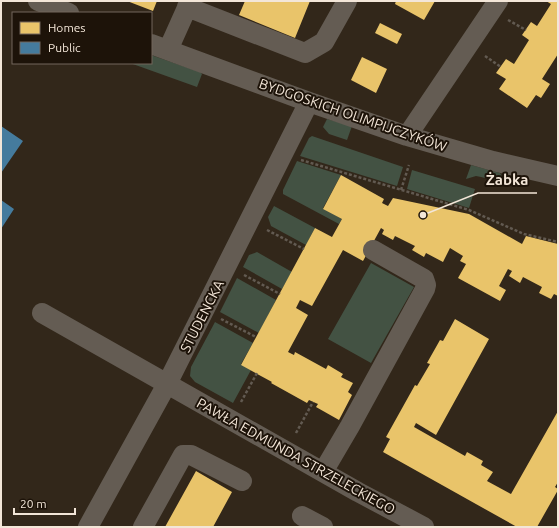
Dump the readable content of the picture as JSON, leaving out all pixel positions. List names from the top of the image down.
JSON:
{
  "streets": {
    "street": ["BYDGOSKICH OLIMPIJCZYKÓW", "STUDENCKA", "PAWŁA EDMUNDA STRZELECKIEGO"]
  },
  "crossings": [
    ["BYDGOSKICH OLIMPIJCZYKÓW", "STUDENCKA"],
    ["STUDENCKA", "PAWŁA EDMUNDA STRZELECKIEGO"]
  ],
  "places": ["Żabka"],
  "legend": ["Homes", "Public"],
  "scale_bar": "20 m"
}
